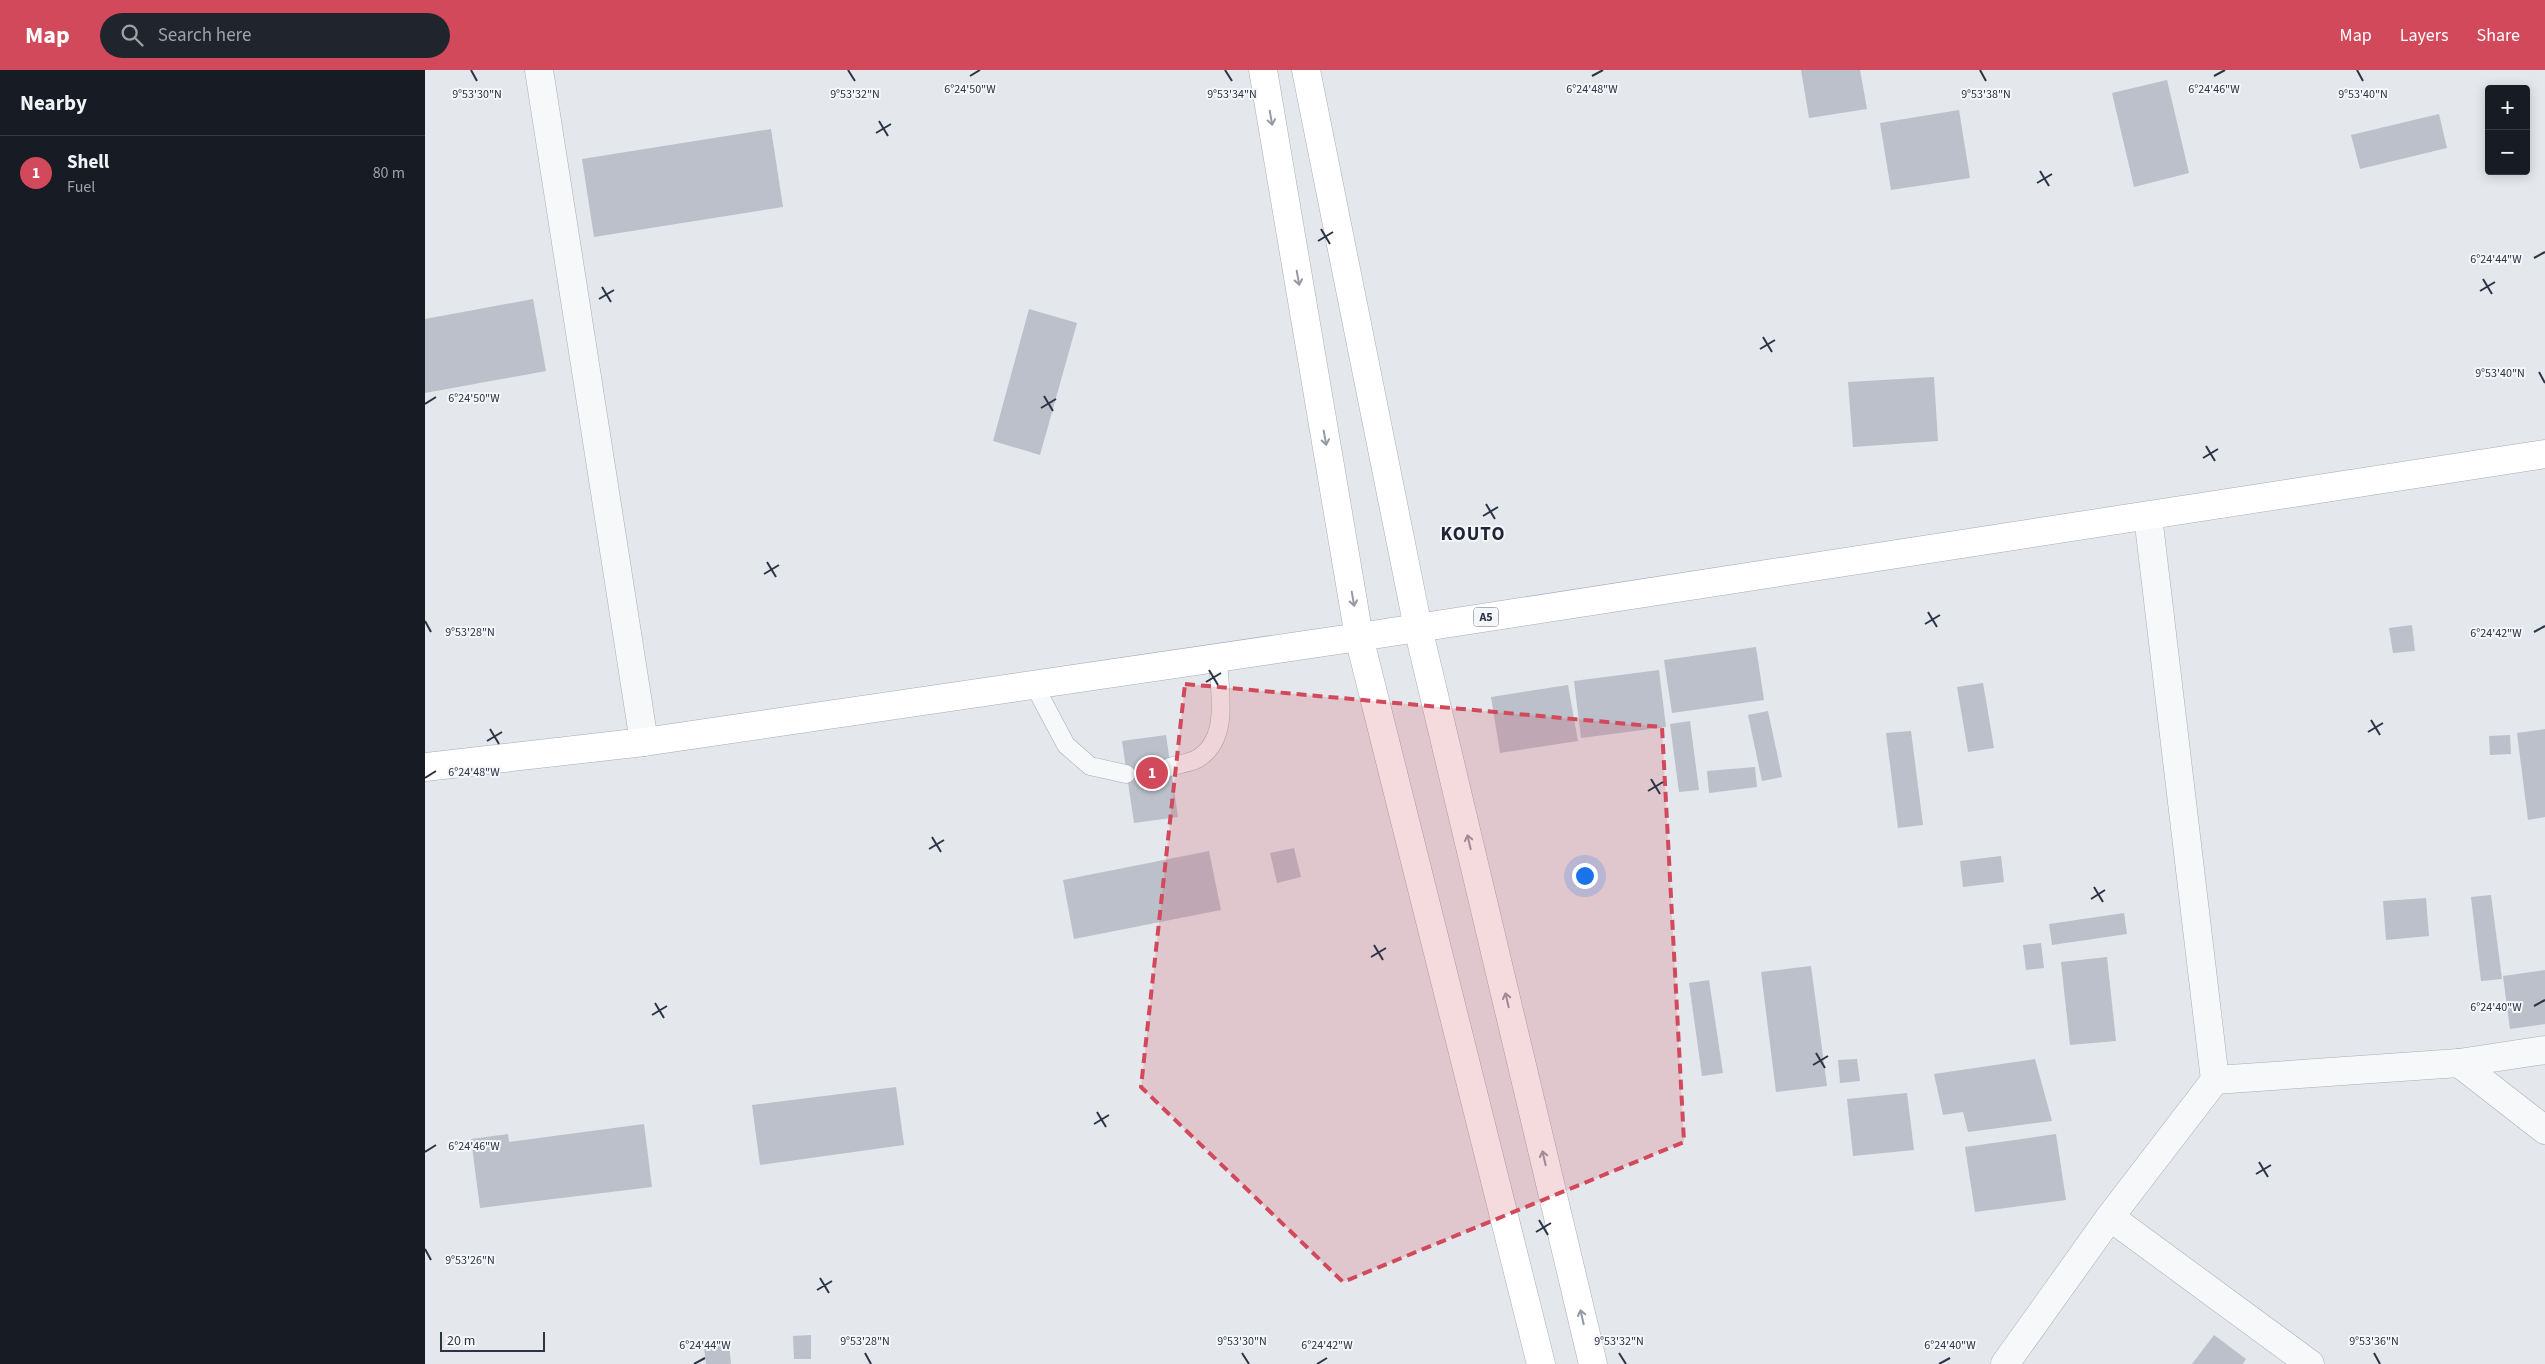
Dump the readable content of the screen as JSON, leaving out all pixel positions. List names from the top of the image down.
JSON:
{
  "streets": {
    "main road": ["A5"]
  },
  "districts": ["KOUTO"],
  "scale_bar": "20 m",
  "page": {
    "header": "Map",
    "search": "Search here",
    "nav": ["Map", "Layers", "Share"],
    "heading": "Nearby",
    "map_buttons": ["+", "−"],
    "list": [
      {
        "mark": "1",
        "name": "Shell",
        "note": "Fuel",
        "value": "80 m"
      }
    ],
    "pins": "1",
    "scale": "20 m"
  },
  "coordinates": [
    "6°24'50\"W",
    "6°24'48\"W",
    "6°24'46\"W",
    "9°53'30\"N",
    "9°53'32\"N",
    "9°53'34\"N",
    "9°53'40\"N",
    "9°53'38\"N",
    "6°24'44\"W",
    "9°53'28\"N",
    "6°24'42\"W",
    "6°24'40\"W",
    "9°53'26\"N",
    "9°53'36\"N"
  ]
}
